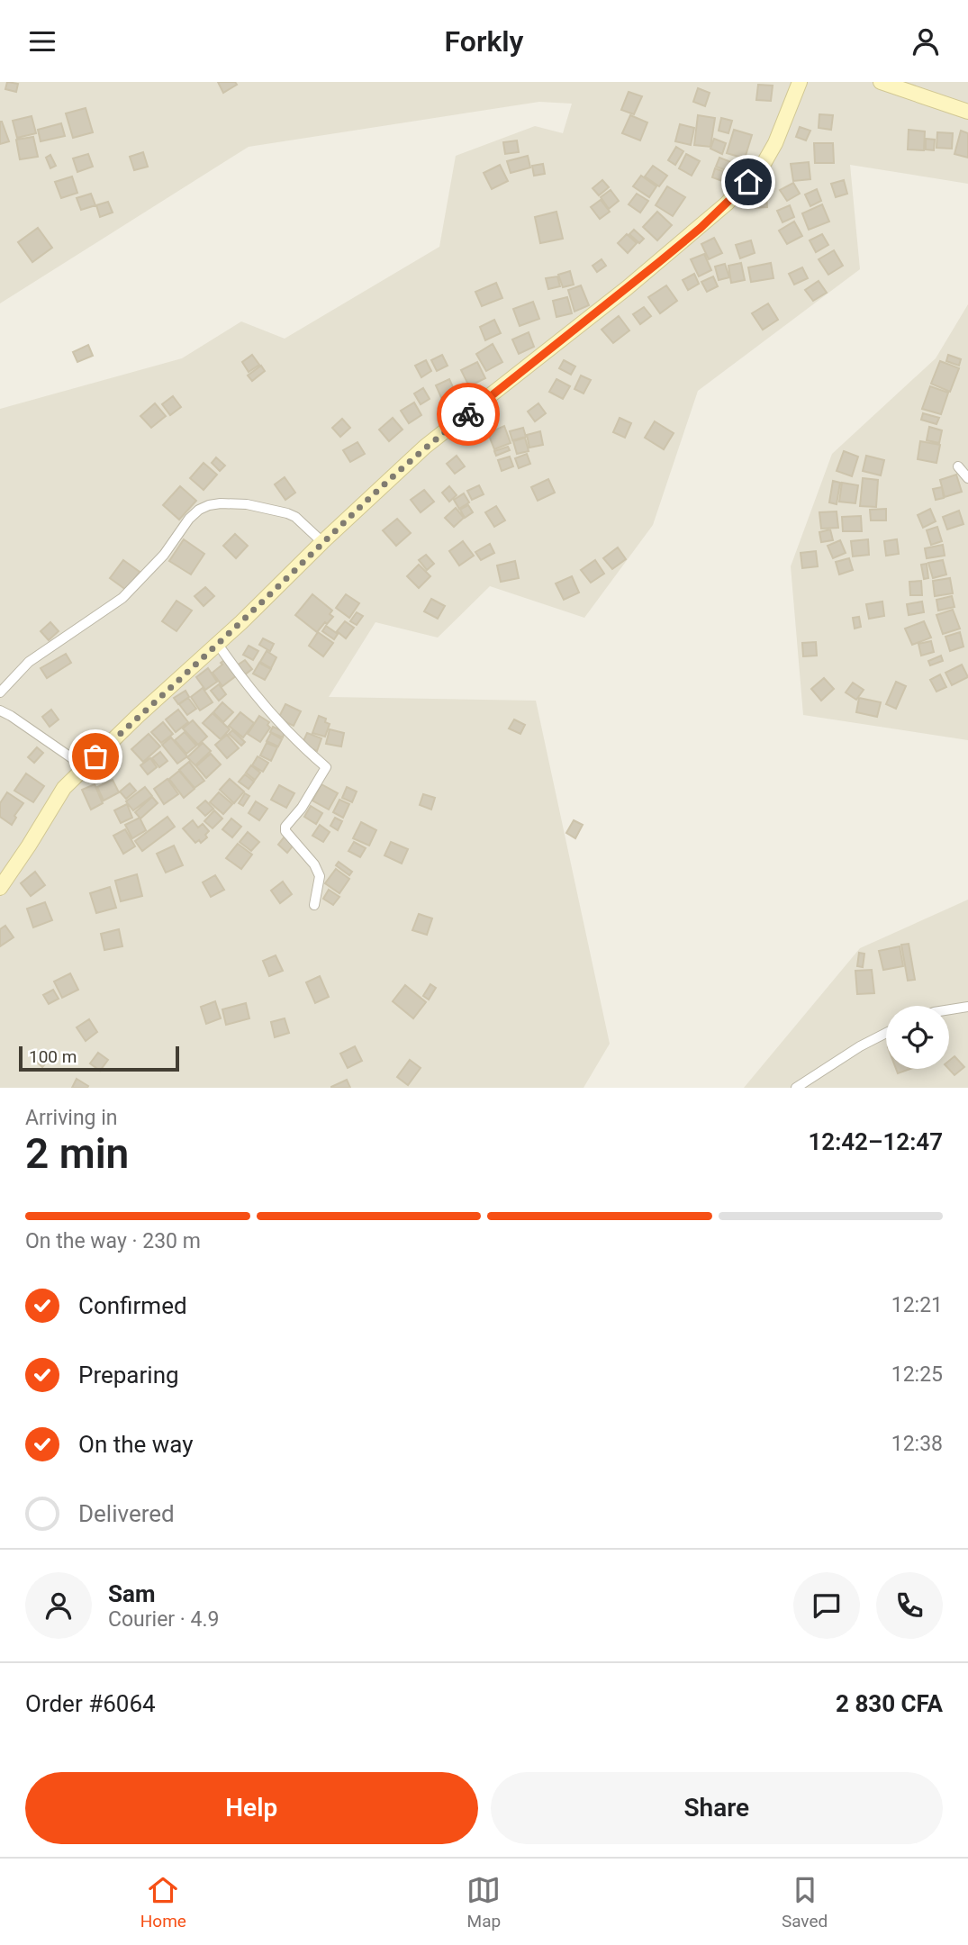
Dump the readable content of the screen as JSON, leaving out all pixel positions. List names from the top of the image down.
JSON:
{
  "scale_bar": "100 m",
  "page": {
    "header": "Forkly",
    "scale": "100 m",
    "heading": ["2 min", "Arriving in", "12:42–12:47"],
    "panel": [
      "Sam",
      "Courier · 4.9",
      "Order #6064",
      "2 830 CFA"
    ],
    "bar": "On the way · 230 m",
    "list": [
      ["Confirmed", "12:21"],
      ["Preparing", "12:25"],
      ["On the way", "12:38"],
      "Delivered"
    ],
    "buttons": ["Help", "Share"],
    "tabs": ["Home", "Map", "Saved"]
  }
}
